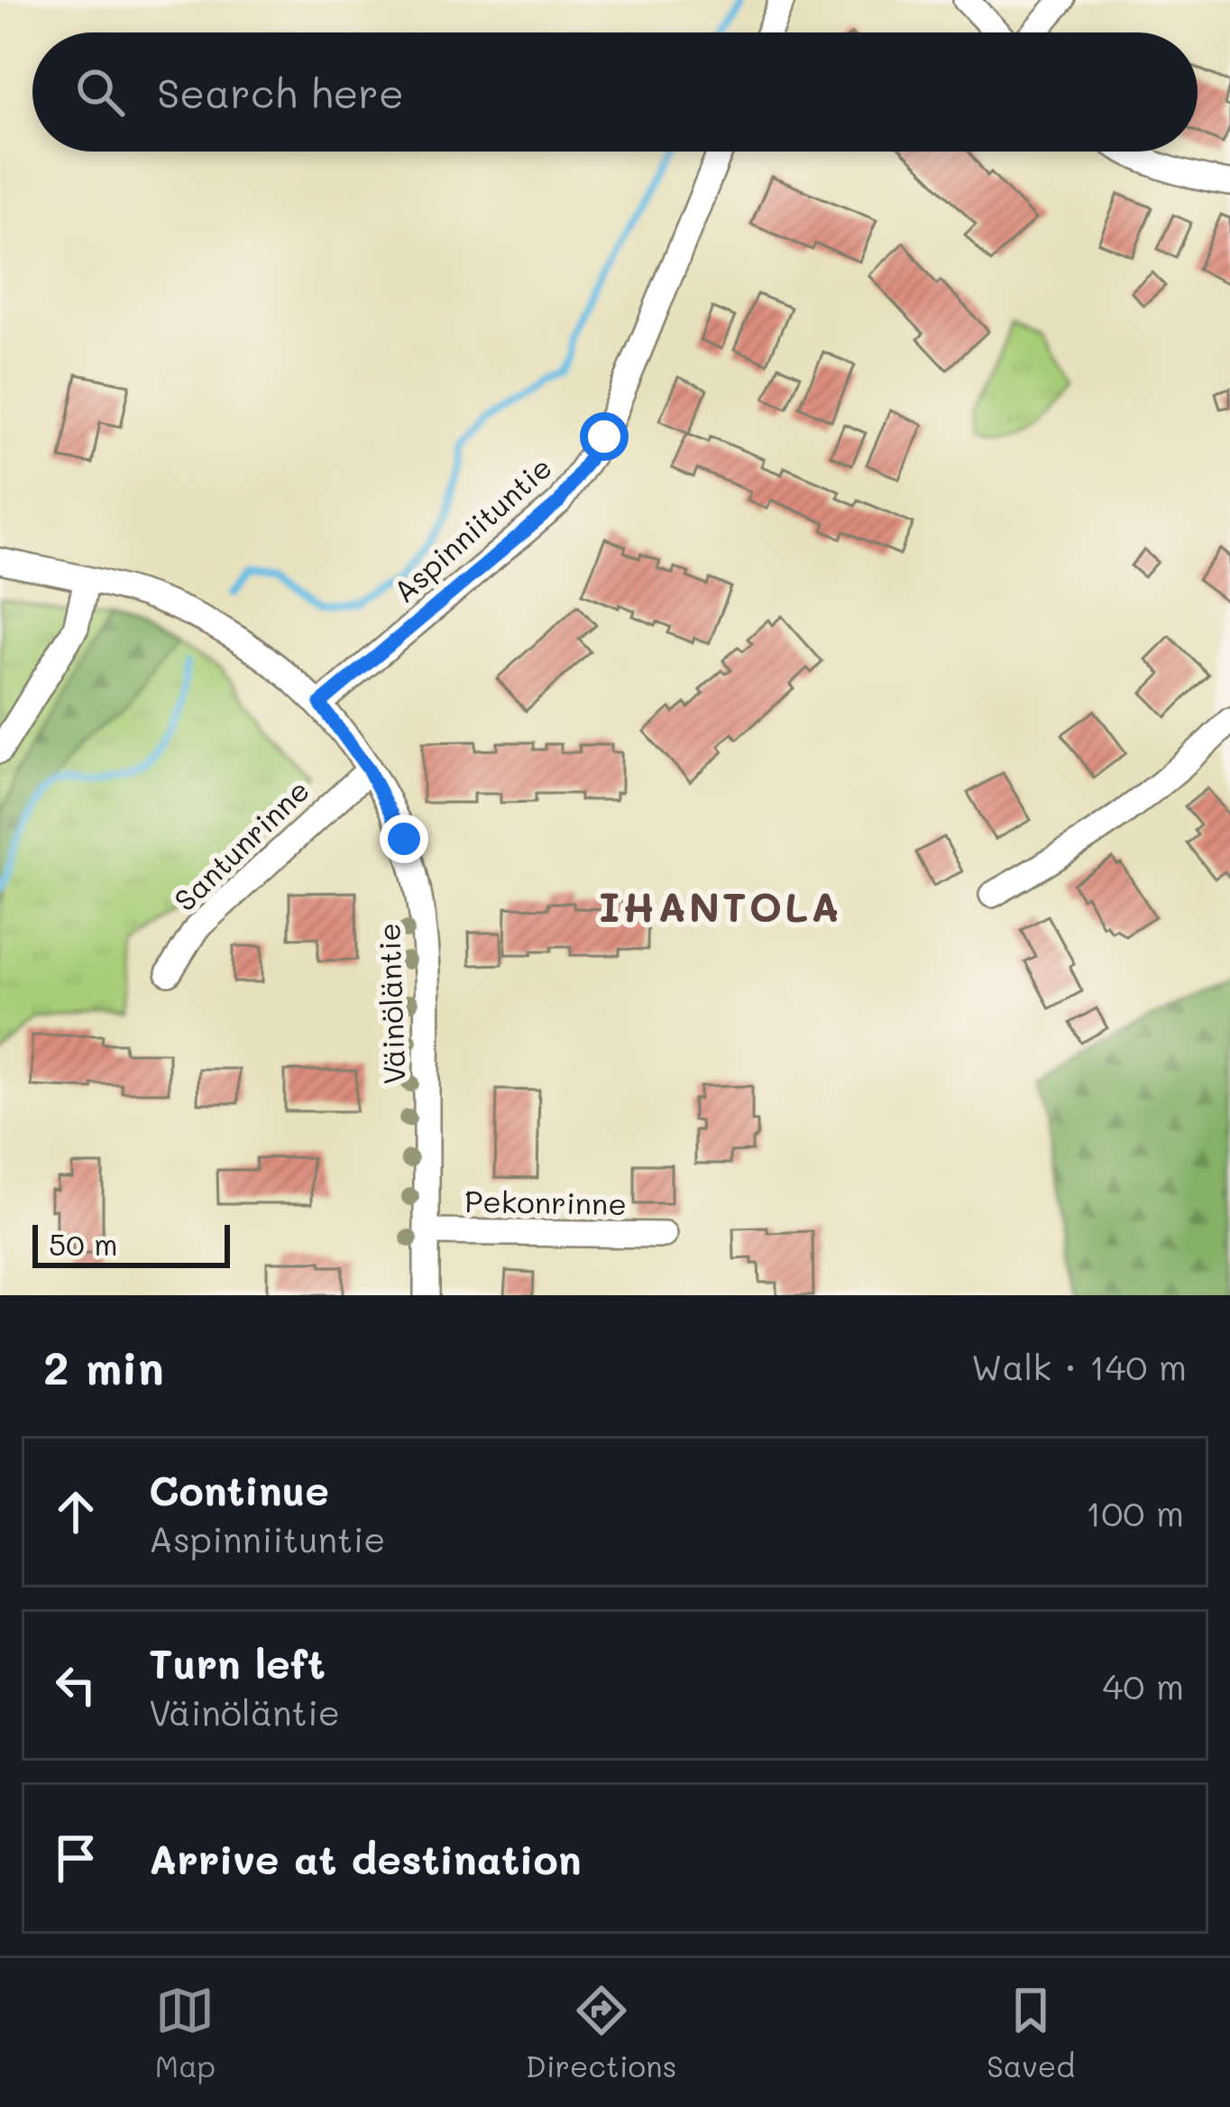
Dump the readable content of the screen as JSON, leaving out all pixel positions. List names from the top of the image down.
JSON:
{
  "streets": {
    "street": [
      "Aspinniituntie",
      "Santunrinne",
      "Väinöläntie",
      "Pekonrinne"
    ]
  },
  "crossings": [
    ["Aspinniituntie", "Väinöläntie"],
    ["Santunrinne", "Väinöläntie"],
    ["Väinöläntie", "Pekonrinne"]
  ],
  "districts": ["IHANTOLA"],
  "scale_bar": "50 m",
  "page": {
    "search": "Search here",
    "scale": "50 m",
    "heading": ["2 min", "Walk · 140 m"],
    "list": [
      ["Continue", "Aspinniituntie", "100 m"],
      ["Turn left", "Väinöläntie", "40 m"],
      "Arrive at destination"
    ],
    "nav": ["Map", "Directions", "Saved"]
  }
}
